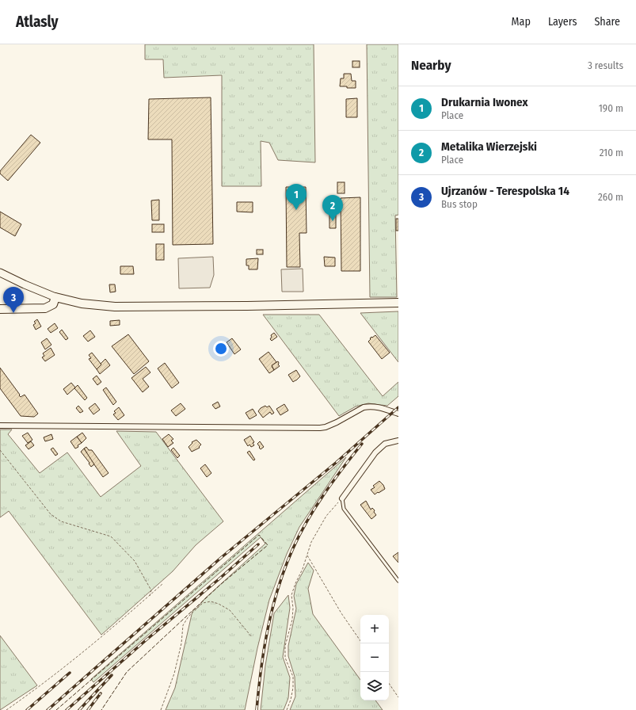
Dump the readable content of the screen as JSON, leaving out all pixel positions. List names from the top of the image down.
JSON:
{
  "page": {
    "header": "Atlasly",
    "nav": ["Map", "Layers", "Share"],
    "heading": ["Nearby", "3 results"],
    "list": [
      {
        "mark": "1",
        "name": "Drukarnia Iwonex",
        "note": "Place",
        "value": "190 m"
      },
      {
        "mark": "2",
        "name": "Metalika Wierzejski",
        "note": "Place",
        "value": "210 m"
      },
      {
        "mark": "3",
        "name": "Ujrzanów - Terespolska 14",
        "note": "Bus stop",
        "value": "260 m"
      }
    ],
    "pins": ["1", "2", "3"],
    "map_buttons": ["+", "−"]
  }
}
